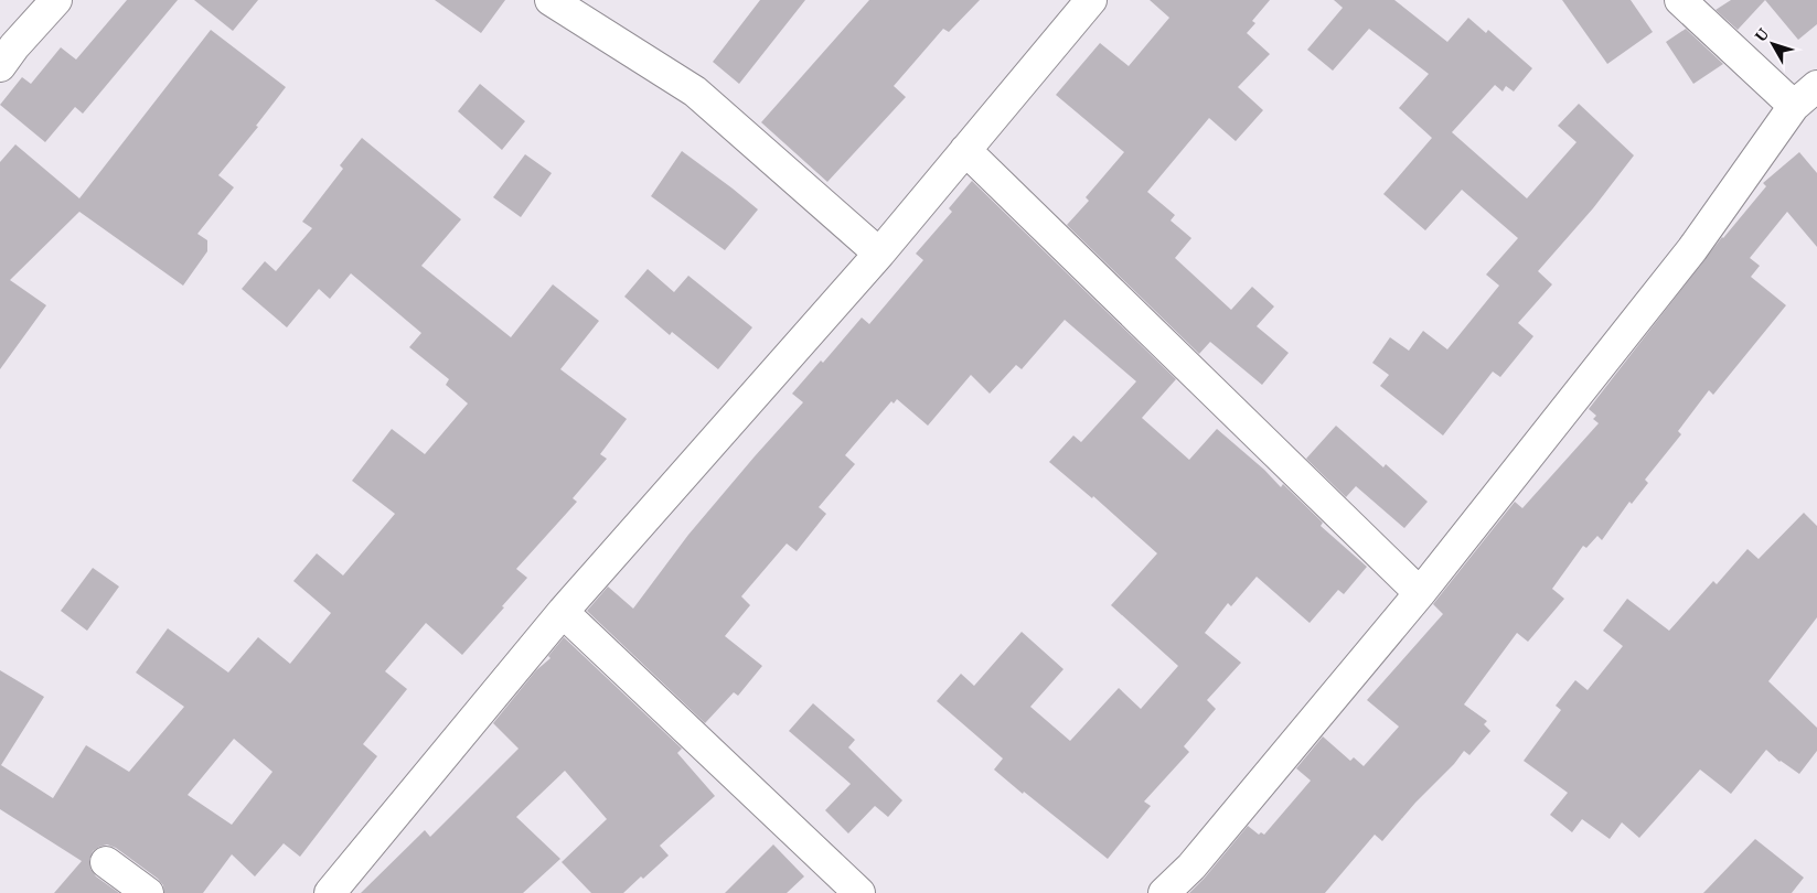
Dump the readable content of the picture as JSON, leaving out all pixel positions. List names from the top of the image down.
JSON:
{
  "north": "top left"
}
